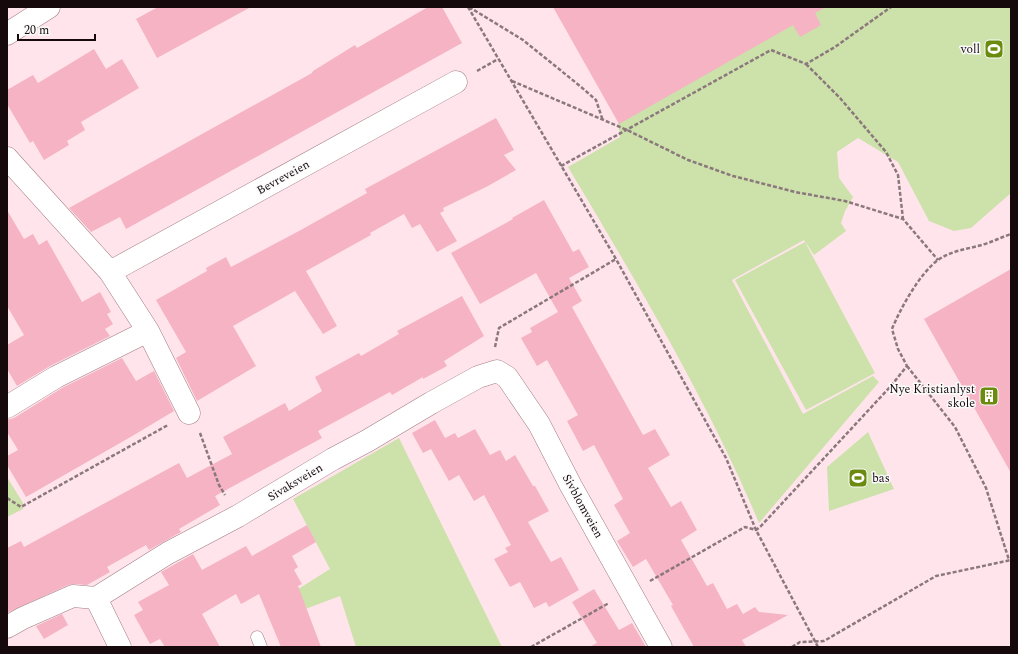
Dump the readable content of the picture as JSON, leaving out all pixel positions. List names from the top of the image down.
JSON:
{
  "streets": {
    "street": ["Bevreveien", "Sivaksveien", "Sivblomveien"]
  },
  "crossings": [
    ["Sivaksveien", "Sivblomveien"]
  ],
  "places": {
    "sports": ["voll", "bas"],
    "building": ["Nye Kristianlyst skole"]
  },
  "scale_bar": "20 m"
}
